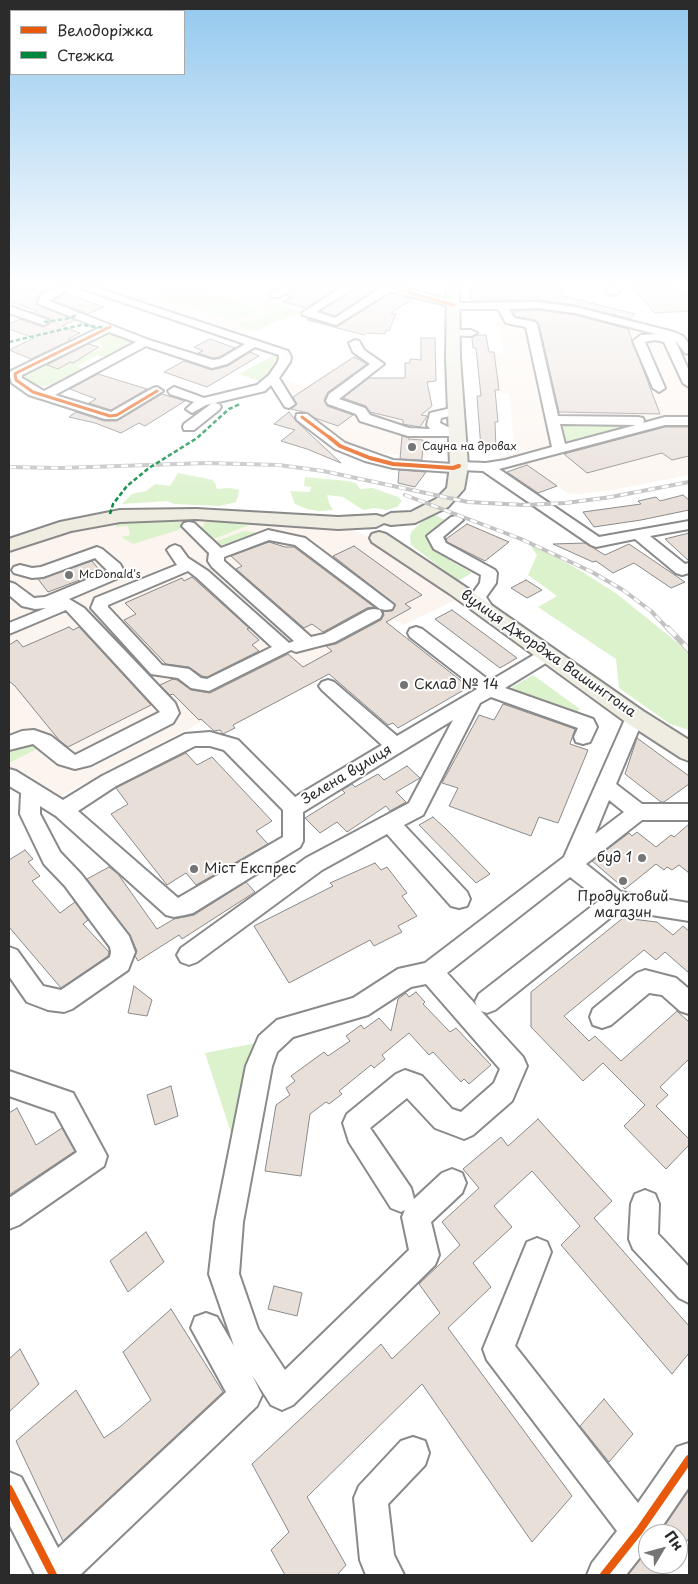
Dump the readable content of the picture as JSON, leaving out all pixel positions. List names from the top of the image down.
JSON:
{
  "streets": {
    "main road": ["вулиця Джорджа Вашингтона"],
    "street": ["Зелена вулиця"]
  },
  "crossings": [
    ["вулиця Джорджа Вашингтона", "Зелена вулиця"]
  ],
  "places": [
    "Сауна на дровах",
    "McDonald's",
    "Склад № 14",
    "буд 1",
    "Міст Експрес",
    "Продуктовий магазин"
  ],
  "legend": ["Велодоріжка", "Стежка"],
  "north": "top right"
}
